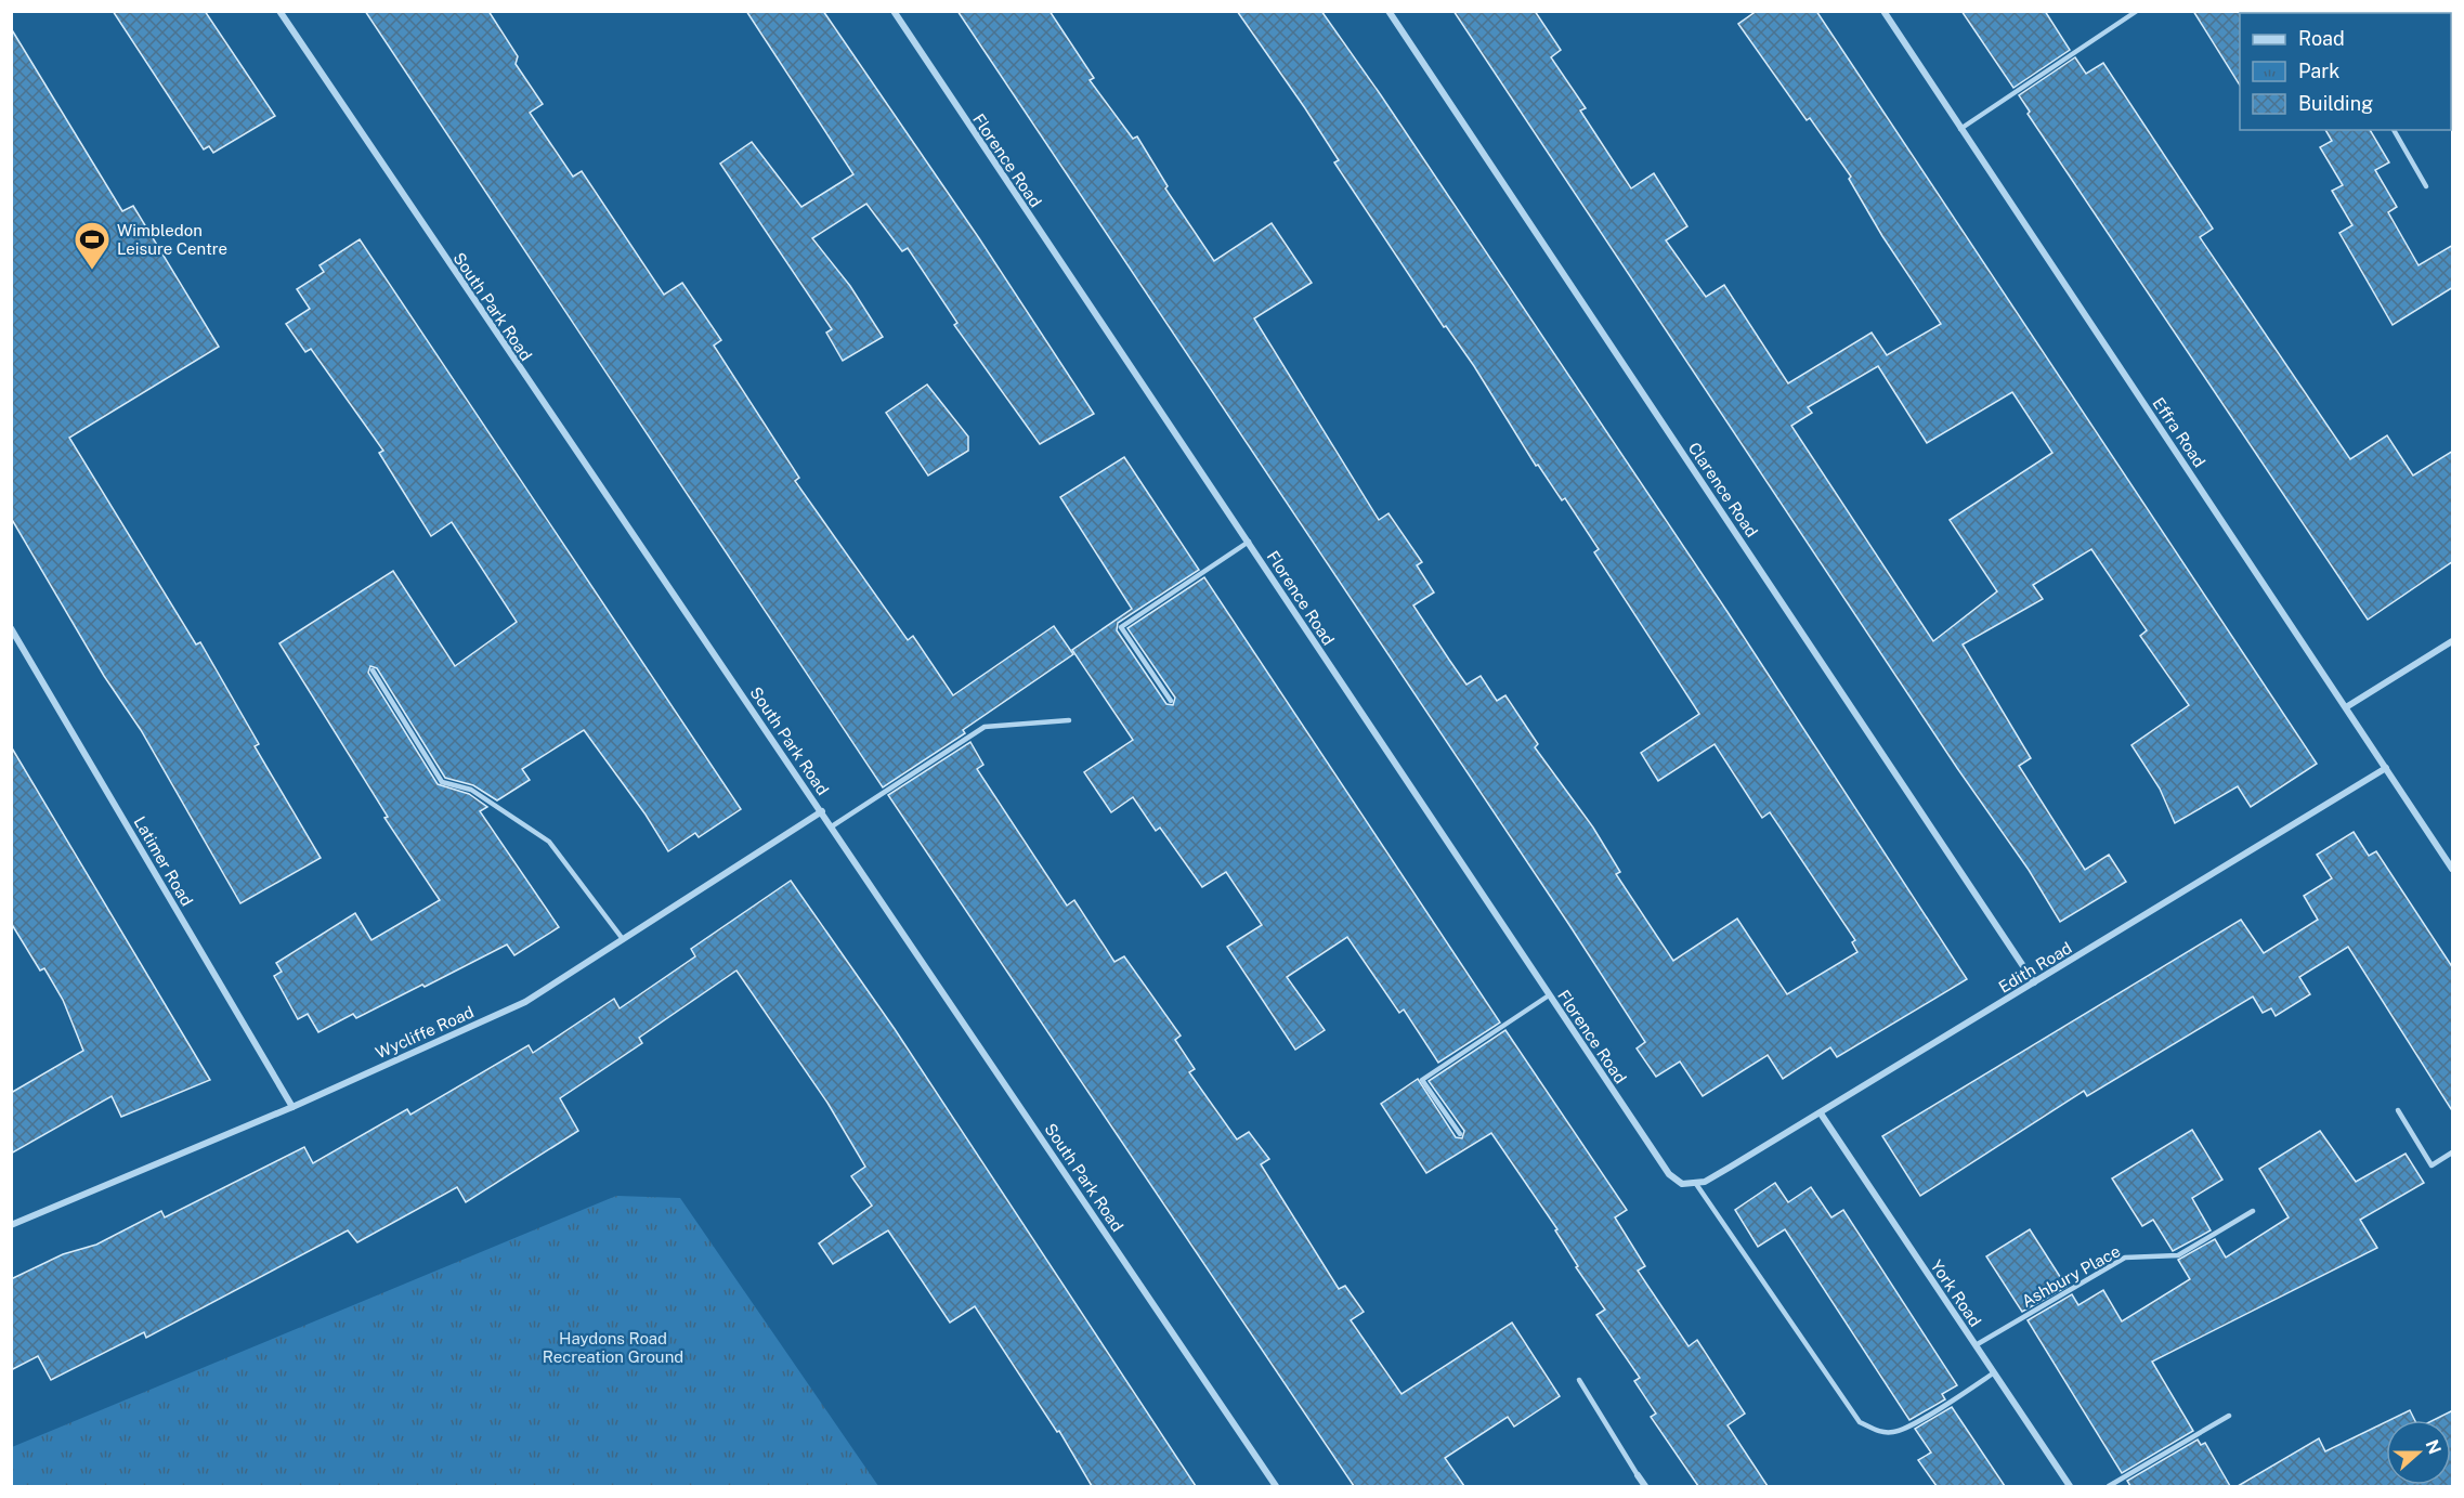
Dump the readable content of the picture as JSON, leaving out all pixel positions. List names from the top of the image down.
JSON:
{
  "streets": {
    "street": [
      "Florence Road",
      "South Park Road",
      "Effra Road",
      "Clarence Road",
      "Latimer Road",
      "Edith Road",
      "Wycliffe Road",
      "York Road"
    ],
    "lane": ["Ashbury Place"]
  },
  "crossings": [
    ["Florence Road", "Edith Road"],
    ["South Park Road", "Wycliffe Road"],
    ["Effra Road", "Edith Road"],
    ["Clarence Road", "Edith Road"],
    ["Latimer Road", "Wycliffe Road"],
    ["Edith Road", "York Road"],
    ["Ashbury Place", "York Road"]
  ],
  "parks": ["Haydons Road Recreation Ground"],
  "places": {
    "sports": ["Wimbledon Leisure Centre"]
  },
  "legend": ["Road", "Park", "Building"],
  "north": "right"
}
